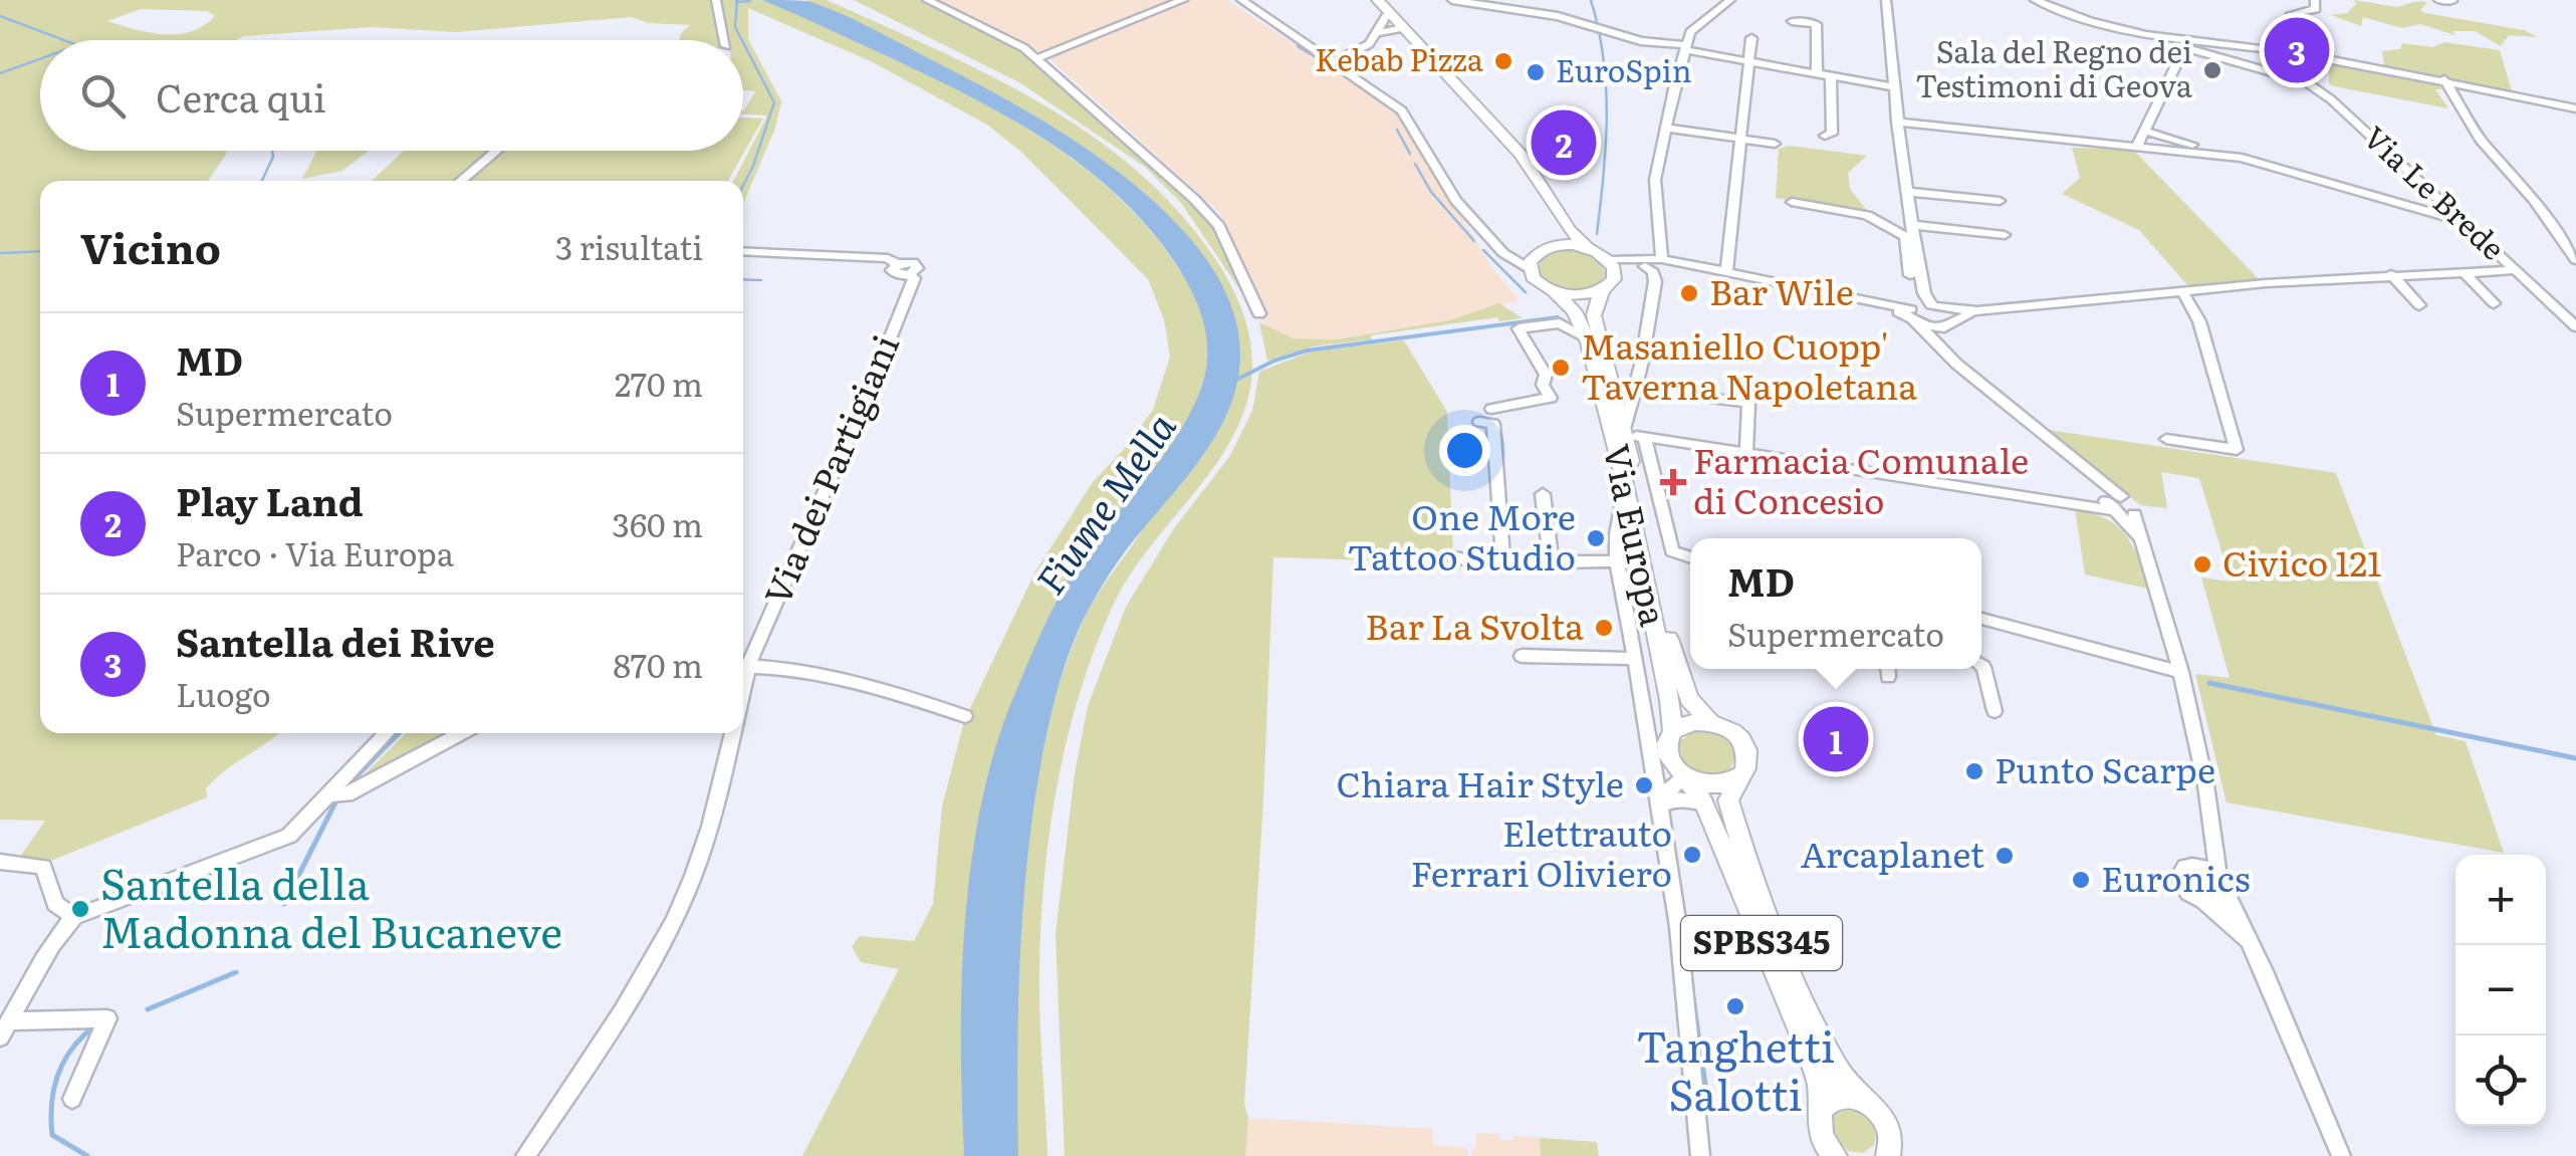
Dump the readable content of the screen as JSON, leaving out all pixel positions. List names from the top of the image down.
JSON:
{
  "streets": {
    "main road": ["Via Europa", "SPBS345"],
    "street": ["Via Le Brede", "Via dei Partigiani"]
  },
  "water": ["Fiume Mella"],
  "places": {
    "other": [
      "Kebab Pizza",
      "Sala del Regno dei Testimoni di Geova",
      "EuroSpin",
      "Bar Wile",
      "Masaniello Cuopp' Taverna Napoletana",
      "One More Tattoo Studio",
      "Civico 121",
      "Bar La Svolta",
      "Punto Scarpe",
      "Chiara Hair Style",
      "Elettrauto Ferrari Oliviero",
      "Arcaplanet",
      "Euronics",
      "Santella della Madonna del Bucaneve",
      "Tanghetti Salotti"
    ],
    "health": ["Farmacia Comunale di Concesio"]
  },
  "page": {
    "pins": ["3", "2", "1"],
    "search": "Cerca qui",
    "heading": ["Vicino", "3 risultati"],
    "list": [
      {
        "mark": "1",
        "name": "MD",
        "note": "Supermercato",
        "value": "270 m"
      },
      {
        "mark": "2",
        "name": "Play Land",
        "note": "Parco · Via Europa",
        "value": "360 m"
      },
      {
        "mark": "3",
        "name": "Santella dei Rive",
        "note": "Luogo",
        "value": "870 m"
      }
    ],
    "popup": ["MD", "Supermercato"],
    "map_buttons": ["+", "−"]
  }
}
